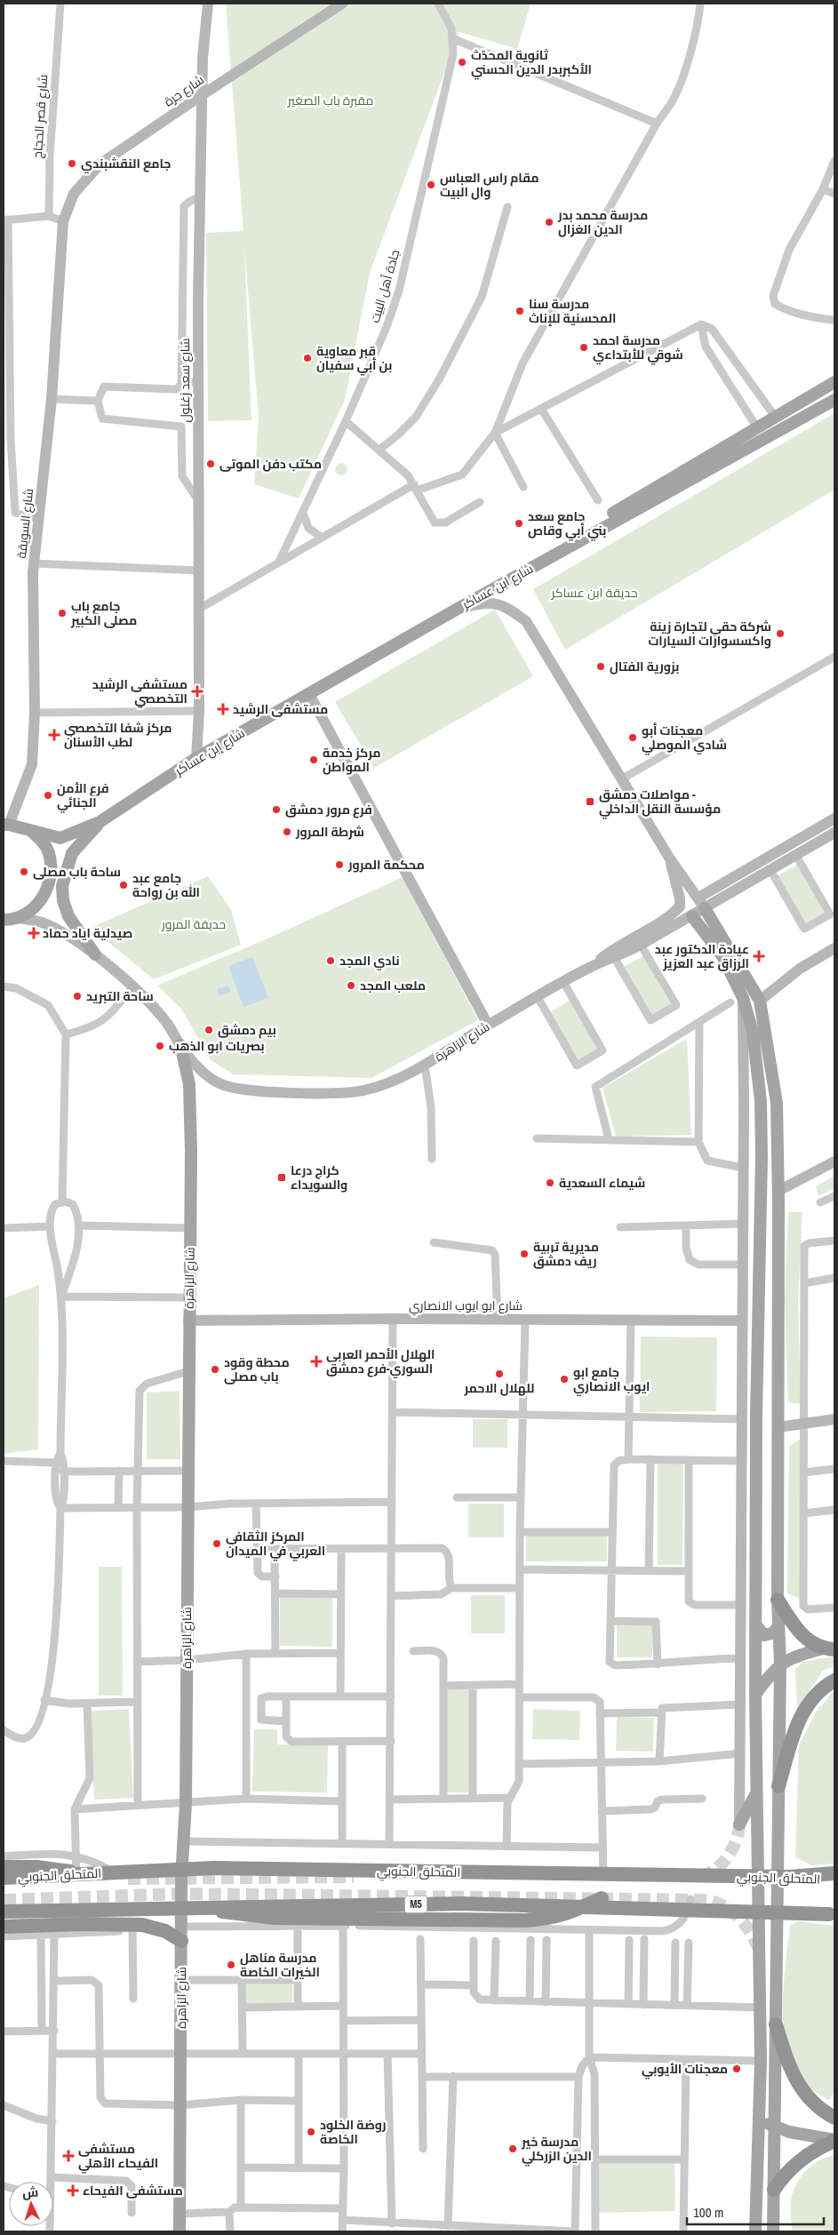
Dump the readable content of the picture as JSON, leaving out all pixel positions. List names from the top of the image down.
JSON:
{
  "streets": {
    "highway": ["المتحلق الجنوبي", "M5"],
    "main road": [
      "شارع جرة",
      "شارع سعد زغلول",
      "شارع السويقة",
      "شارع ابن عساكر",
      "شارع إبن عساكر",
      "شارع الزاهرة",
      "شارع ابو ايوب الانصاري"
    ],
    "street": ["شارع قصر الحجاج", "جادة أهل البيت"]
  },
  "crossings": [
    ["شارع جرة", "شارع سعد زغلول"],
    ["شارع جرة", "شارع السويقة"],
    ["شارع سعد زغلول", "شارع إبن عساكر"],
    ["شارع ابن عساكر", "شارع إبن عساكر"],
    ["شارع الزاهرة", "شارع ابو ايوب الانصاري"]
  ],
  "parks": ["مقبرة باب الصغير", "حديقة ابن عساكر", "حديقة المرور"],
  "places": {
    "other": [
      "ثانوية المحدّث الأكبربدر الدين الحسني",
      "جامع النقشبندي",
      "مقام راس العباس وال البيت",
      "مدرسة محمد بدر الدين الغزال",
      "مدرسة سنا المحسنية للإناث",
      "مدرسة احمد شوقي للأبتداءي",
      "قبر معاوية بن أبي سفيان",
      "مكتب دفن الموتى",
      "جامع سعد بني أبي وقاص",
      "جامع باب مصلى الكبير",
      "شركة حقي لتجارة زينة واكسسوارات السيارات",
      "بزورية الفتال",
      "معجنات أبو شادي الموصلي",
      "مركز خدمة المواطن",
      "فرع الأمن الجنائي",
      "فرع مرور دمشق",
      "شرطة المرور",
      "محكمة المرور",
      "ساحة باب مصلى",
      "جامع عبد الله بن رواحة",
      "نادي المجد",
      "ملعب المجد",
      "ساحة التبريد",
      "بيم دمشق",
      "بصريات ابو الذهب",
      "شيماء السعدية",
      "مديرية تربية ريف دمشق",
      "محطة وقود باب مصلى",
      "للهلال الاحمر",
      "جامع ابو ايوب الانصاري",
      "المركز الثقافي العربي في الميدان",
      "مدرسة مناهل الخيرات الخاصة",
      "معجنات الأيوبي",
      "روضة الخلود الخاصة",
      "مدرسة خير الدين الزركلي"
    ],
    "health": [
      "مستشفى الرشيد التخصصي",
      "مستشفى الرشيد",
      "مركز شفا التخصصي لطب الأسنان",
      "صيدلية اياد حماد",
      "عيادة الدكتور عبد الرزاق عبد العزيز",
      "الهلال الأحمر العربي السوري-فرع دمشق",
      "مستشفى الفيحاء الأهلي",
      "مستشفى الفيحاء"
    ],
    "transit": ["مواصلات دمشق - مؤسسة النقل الداخلي", "كراج درعا والسويداء"]
  },
  "scale_bar": "100 m",
  "north": "top"
}
